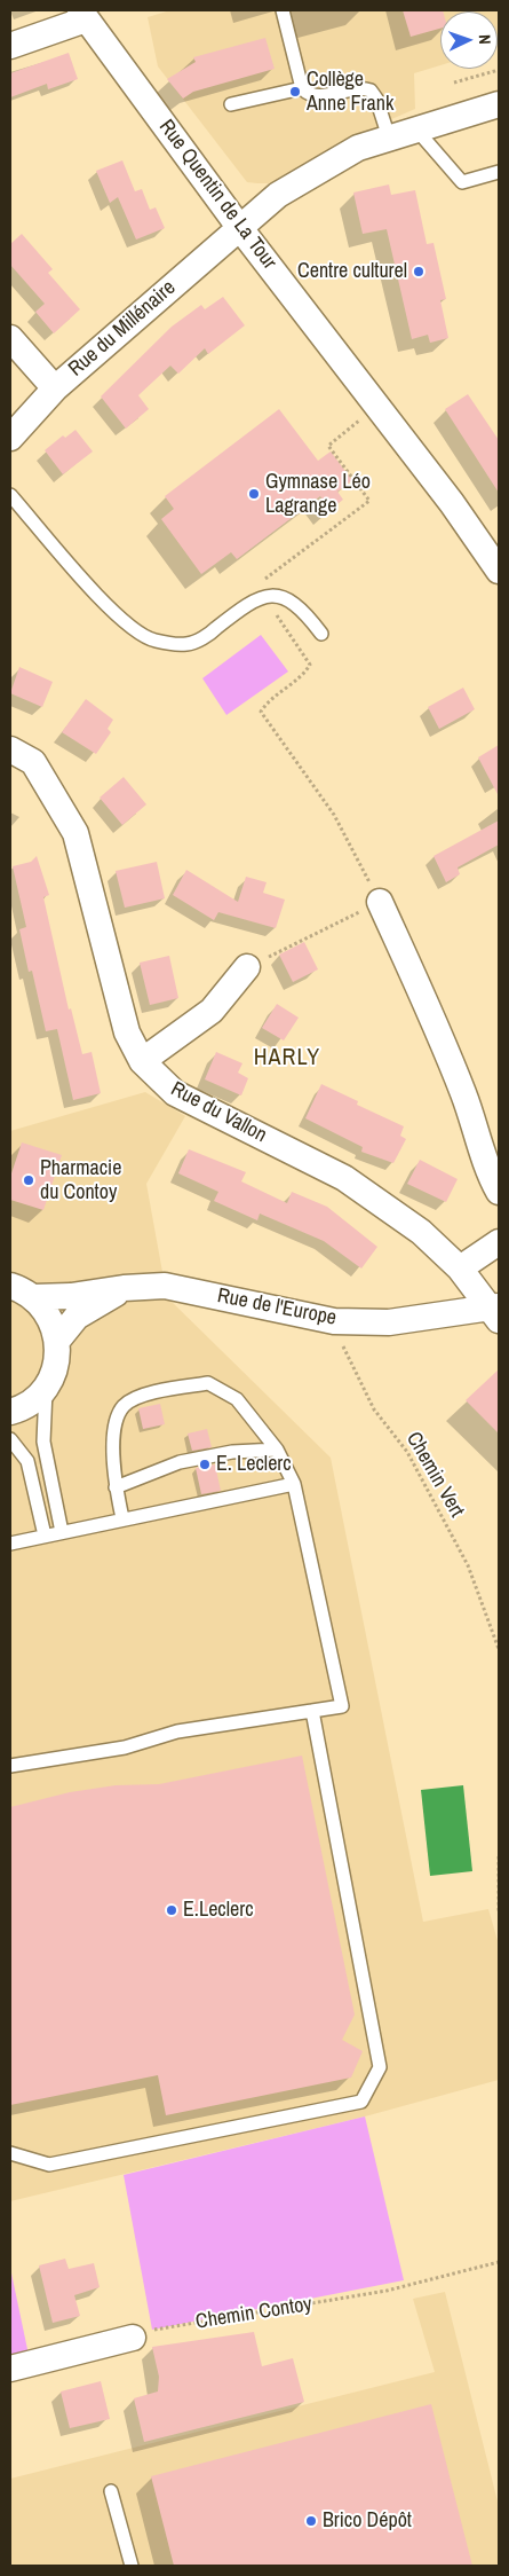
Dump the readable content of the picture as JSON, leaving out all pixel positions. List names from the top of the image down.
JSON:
{
  "streets": {
    "street": [
      "Rue Quentin de La Tour",
      "Rue du Millénaire",
      "Rue du Vallon",
      "Rue de l'Europe"
    ],
    "path": ["Chemin Vert", "Chemin Contoy"]
  },
  "crossings": [
    ["Rue Quentin de La Tour", "Rue du Millénaire"],
    ["Rue du Vallon", "Rue de l'Europe"],
    ["Rue de l'Europe", "Chemin Vert"]
  ],
  "districts": ["HARLY"],
  "places": [
    "Collège Anne Frank",
    "Centre culturel",
    "Gymnase Léo Lagrange",
    "Pharmacie du Contoy",
    "E. Leclerc",
    "E.Leclerc",
    "Brico Dépôt"
  ],
  "north": "right"
}
